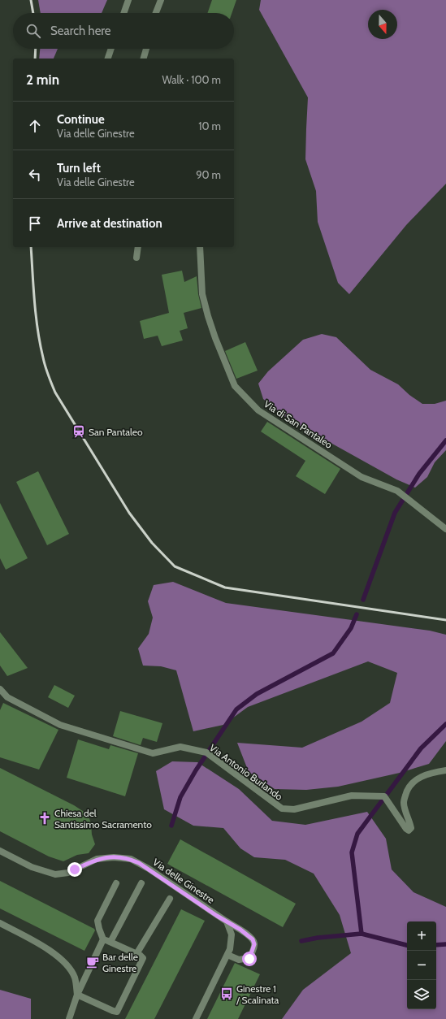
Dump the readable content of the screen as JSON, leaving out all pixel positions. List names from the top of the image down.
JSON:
{
  "streets": {
    "street": ["Via di San Pantaleo", "Via Antonio Burlando", "Via delle Ginestre"]
  },
  "places": {
    "station": ["San Pantaleo"],
    "church": ["Chiesa del Santissimo Sacramento"],
    "cafe": ["Bar delle Ginestre"],
    "bus stop": ["Ginestre 1 / Scalinata"]
  },
  "north": "bottom",
  "page": {
    "search": "Search here",
    "heading": ["2 min", "Walk · 100 m"],
    "list": [
      ["Continue", "Via delle Ginestre", "10 m"],
      ["Turn left", "Via delle Ginestre", "90 m"],
      "Arrive at destination"
    ],
    "map_buttons": ["+", "−"]
  }
}
